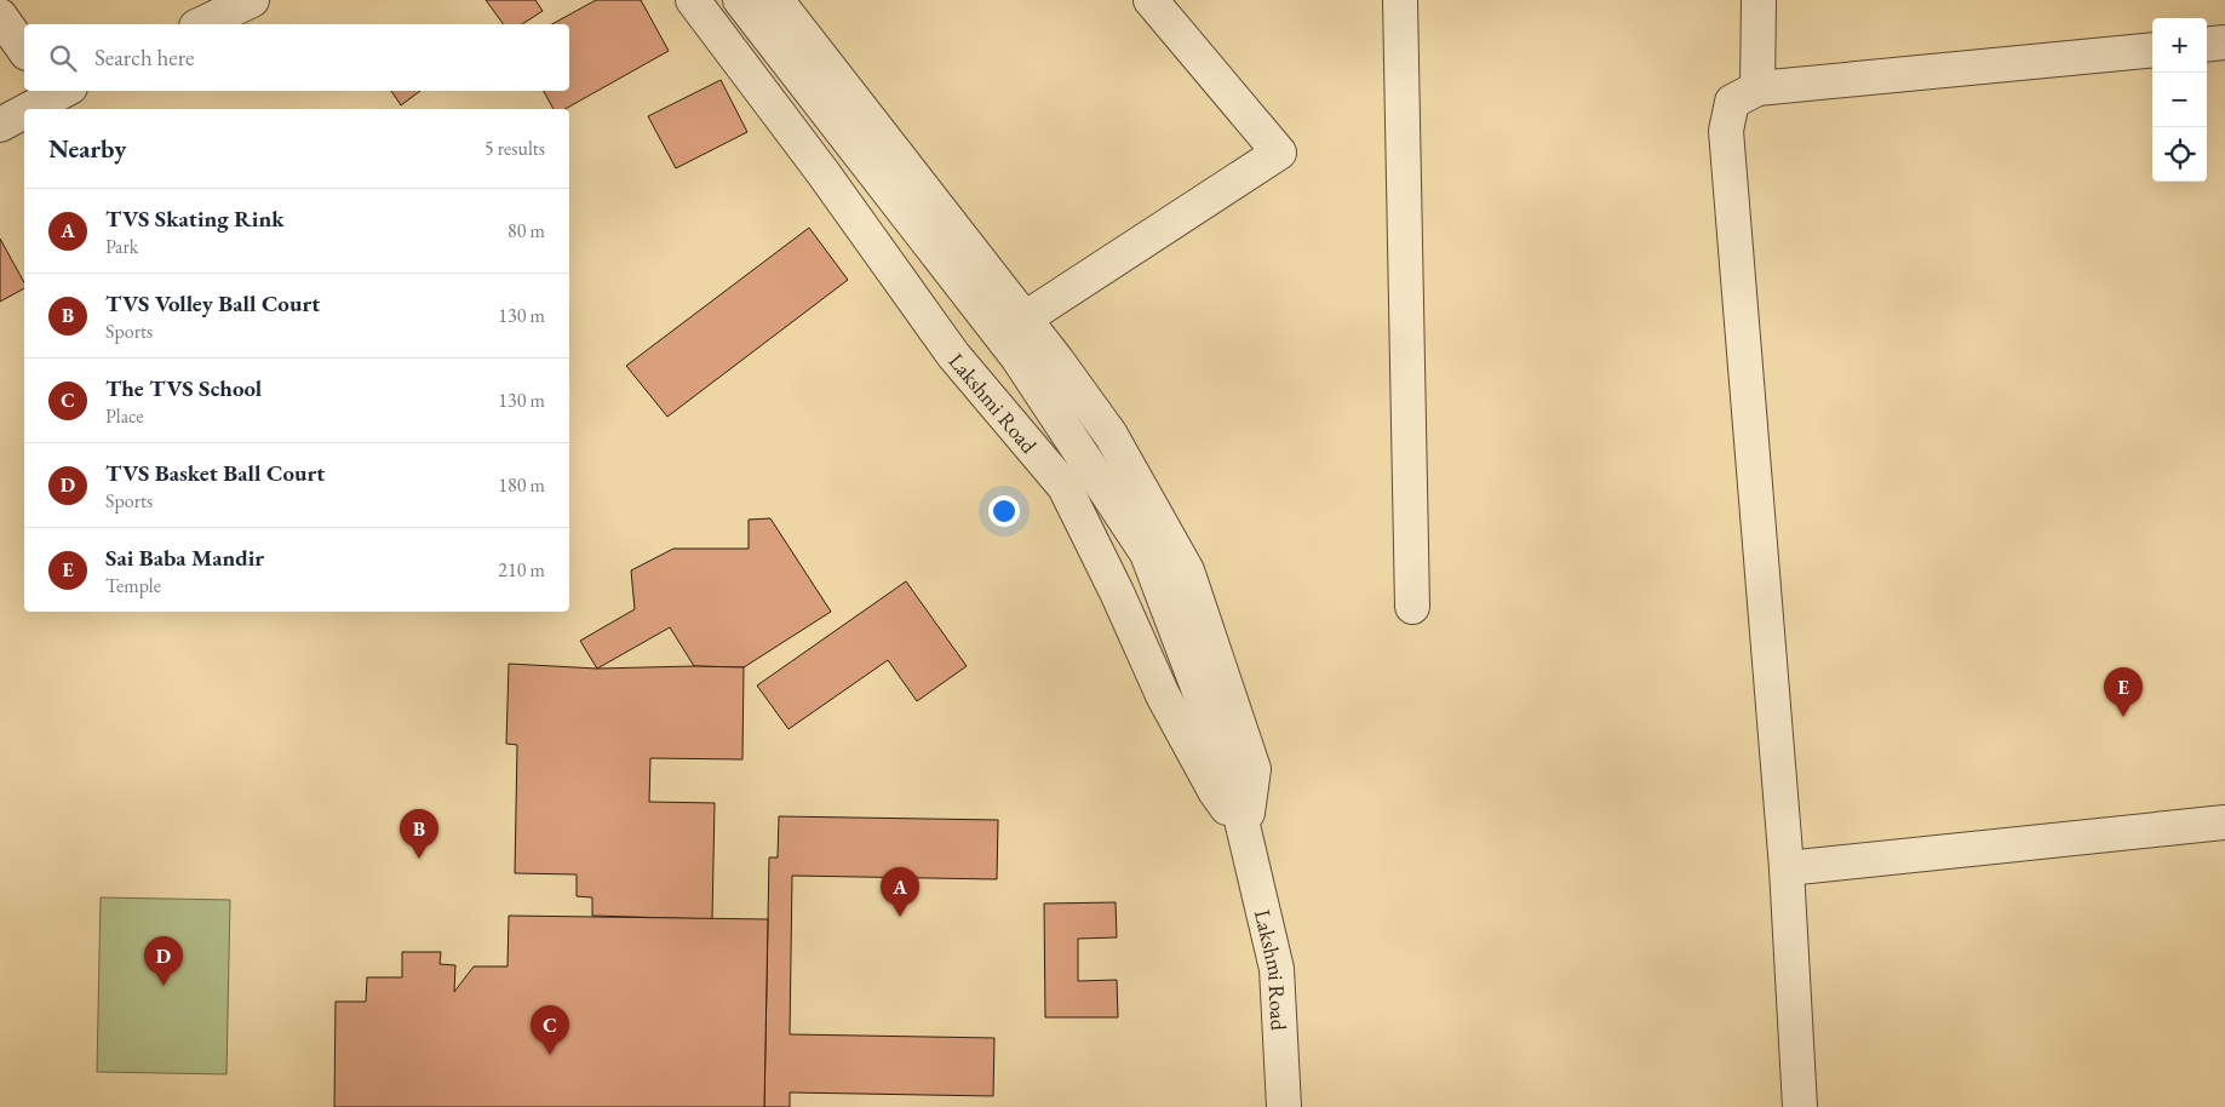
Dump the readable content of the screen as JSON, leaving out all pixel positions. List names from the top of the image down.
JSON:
{
  "streets": {
    "street": ["Lakshmi Road"]
  },
  "page": {
    "map_buttons": ["+", "−"],
    "search": "Search here",
    "heading": ["Nearby", "5 results"],
    "list": [
      {
        "mark": "A",
        "name": "TVS Skating Rink",
        "note": "Park",
        "value": "80 m"
      },
      {
        "mark": "B",
        "name": "TVS Volley Ball Court",
        "note": "Sports",
        "value": "130 m"
      },
      {
        "mark": "C",
        "name": "The TVS School",
        "note": "Place",
        "value": "130 m"
      },
      {
        "mark": "D",
        "name": "TVS Basket Ball Court",
        "note": "Sports",
        "value": "180 m"
      },
      {
        "mark": "E",
        "name": "Sai Baba Mandir",
        "note": "Temple",
        "value": "210 m"
      }
    ],
    "pins": [
      "E",
      "B",
      "A",
      "D",
      "C"
    ]
  }
}
